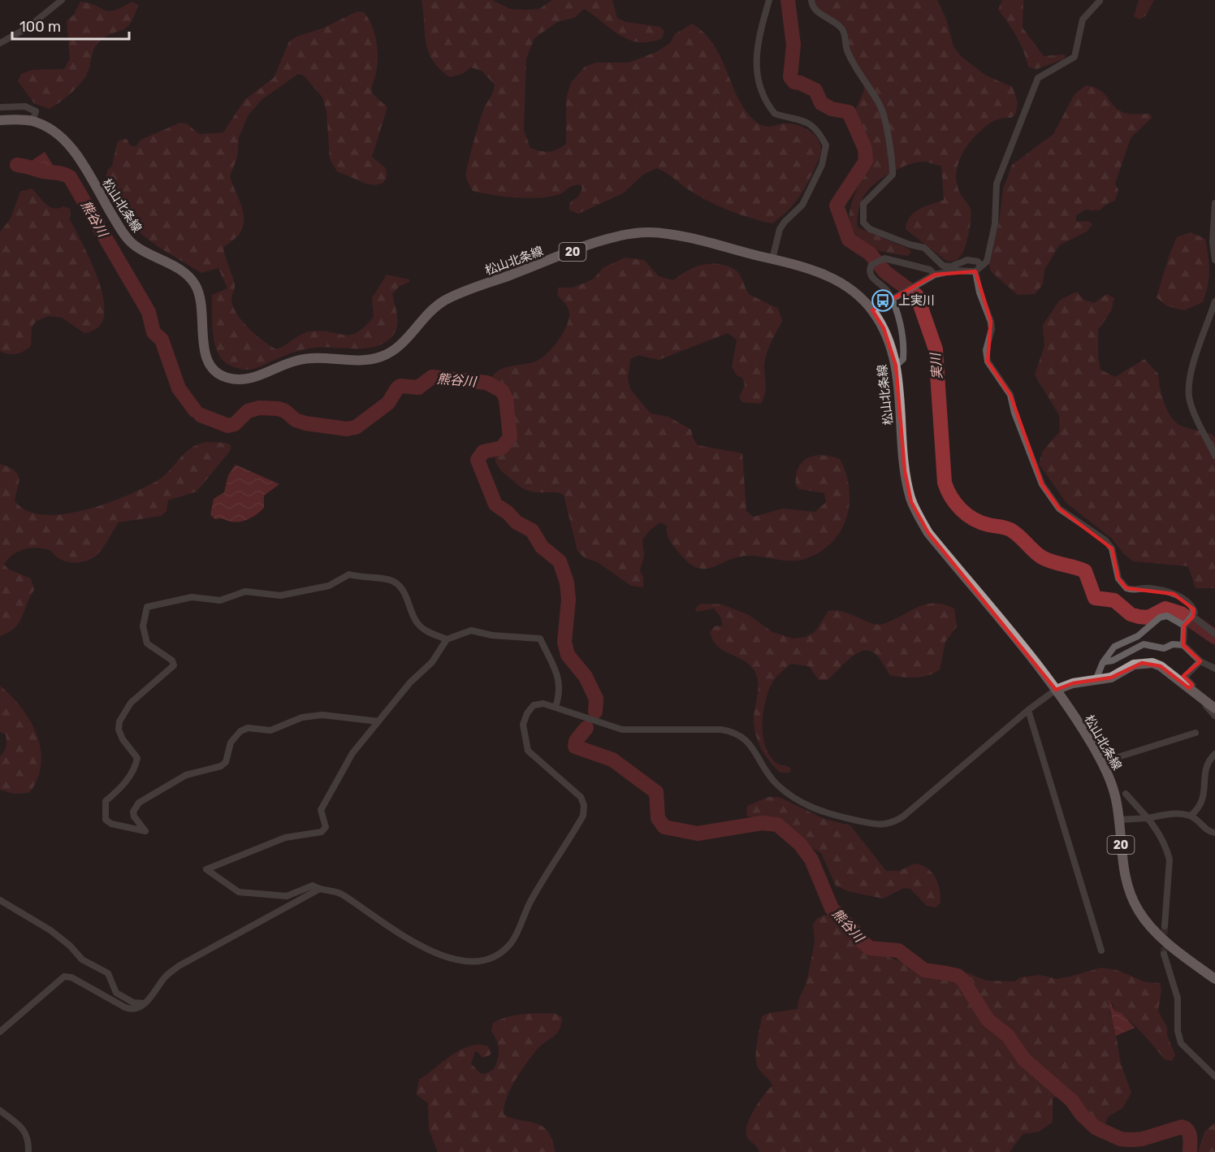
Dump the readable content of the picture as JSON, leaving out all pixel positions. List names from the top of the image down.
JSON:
{
  "streets": {
    "main road": ["松山北条線", "20"]
  },
  "water": ["熊谷川", "実川"],
  "places": {
    "bus stop": ["上実川"]
  },
  "scale_bar": "100 m"
}
